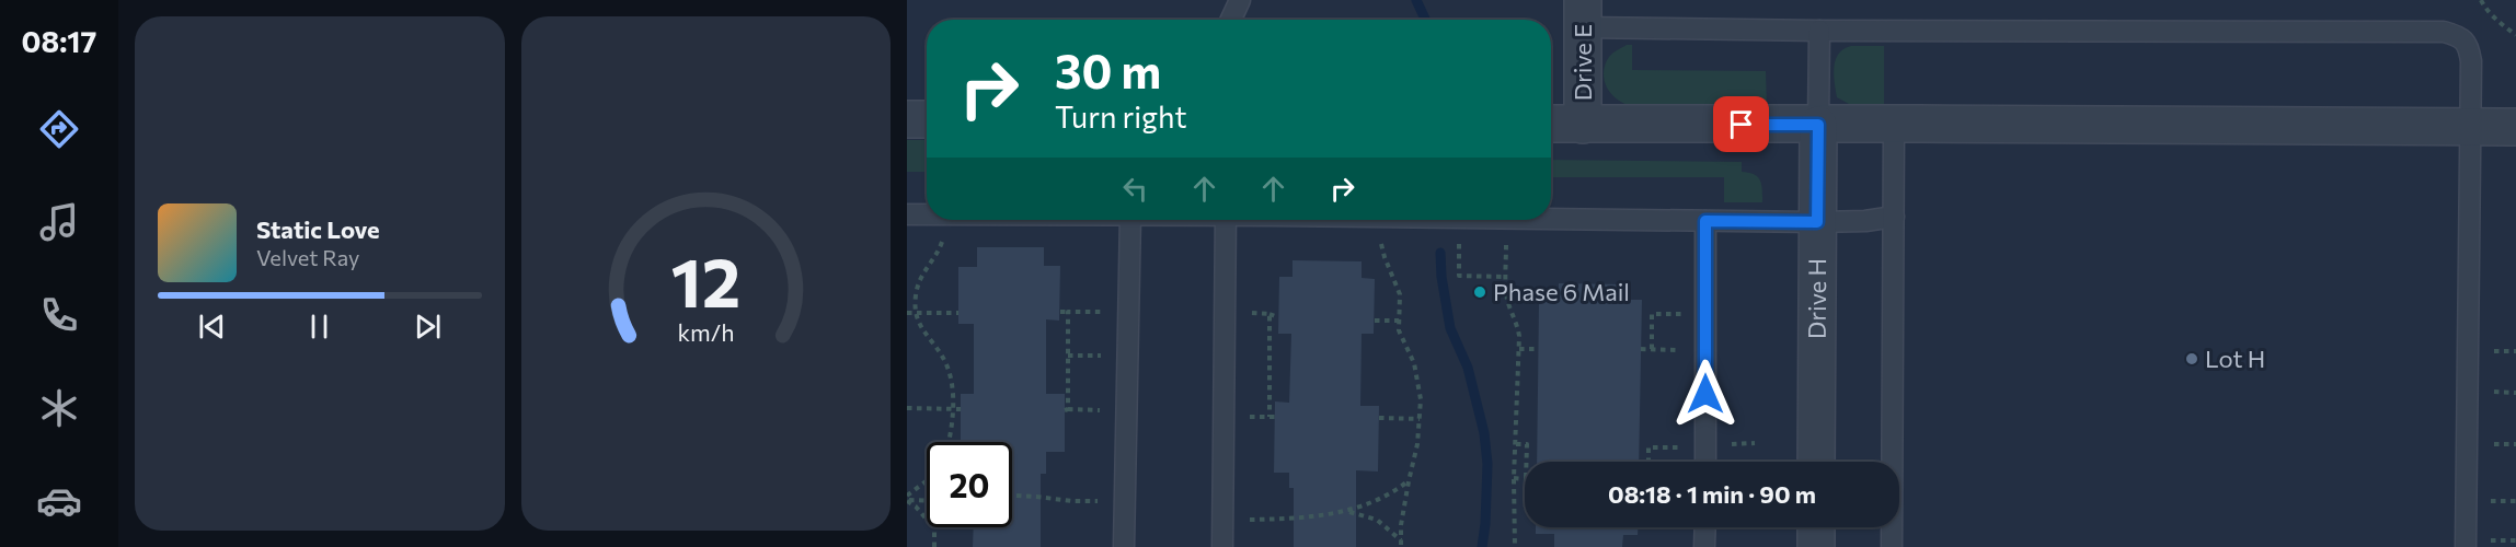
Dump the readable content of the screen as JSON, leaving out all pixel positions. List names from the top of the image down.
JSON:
{
  "streets": {
    "street": ["Drive E", "Drive H"]
  },
  "places": ["Phase 6 Mail", "Lot H"],
  "page": {
    "tabs": "08:17",
    "turn": ["30 m", "Turn right"],
    "song": ["Static Love", "Velvet Ray"],
    "limit": "20",
    "trip": "08:18 · 1 min · 90 m",
    "gauge": ["12", "km/h"]
  }
}
